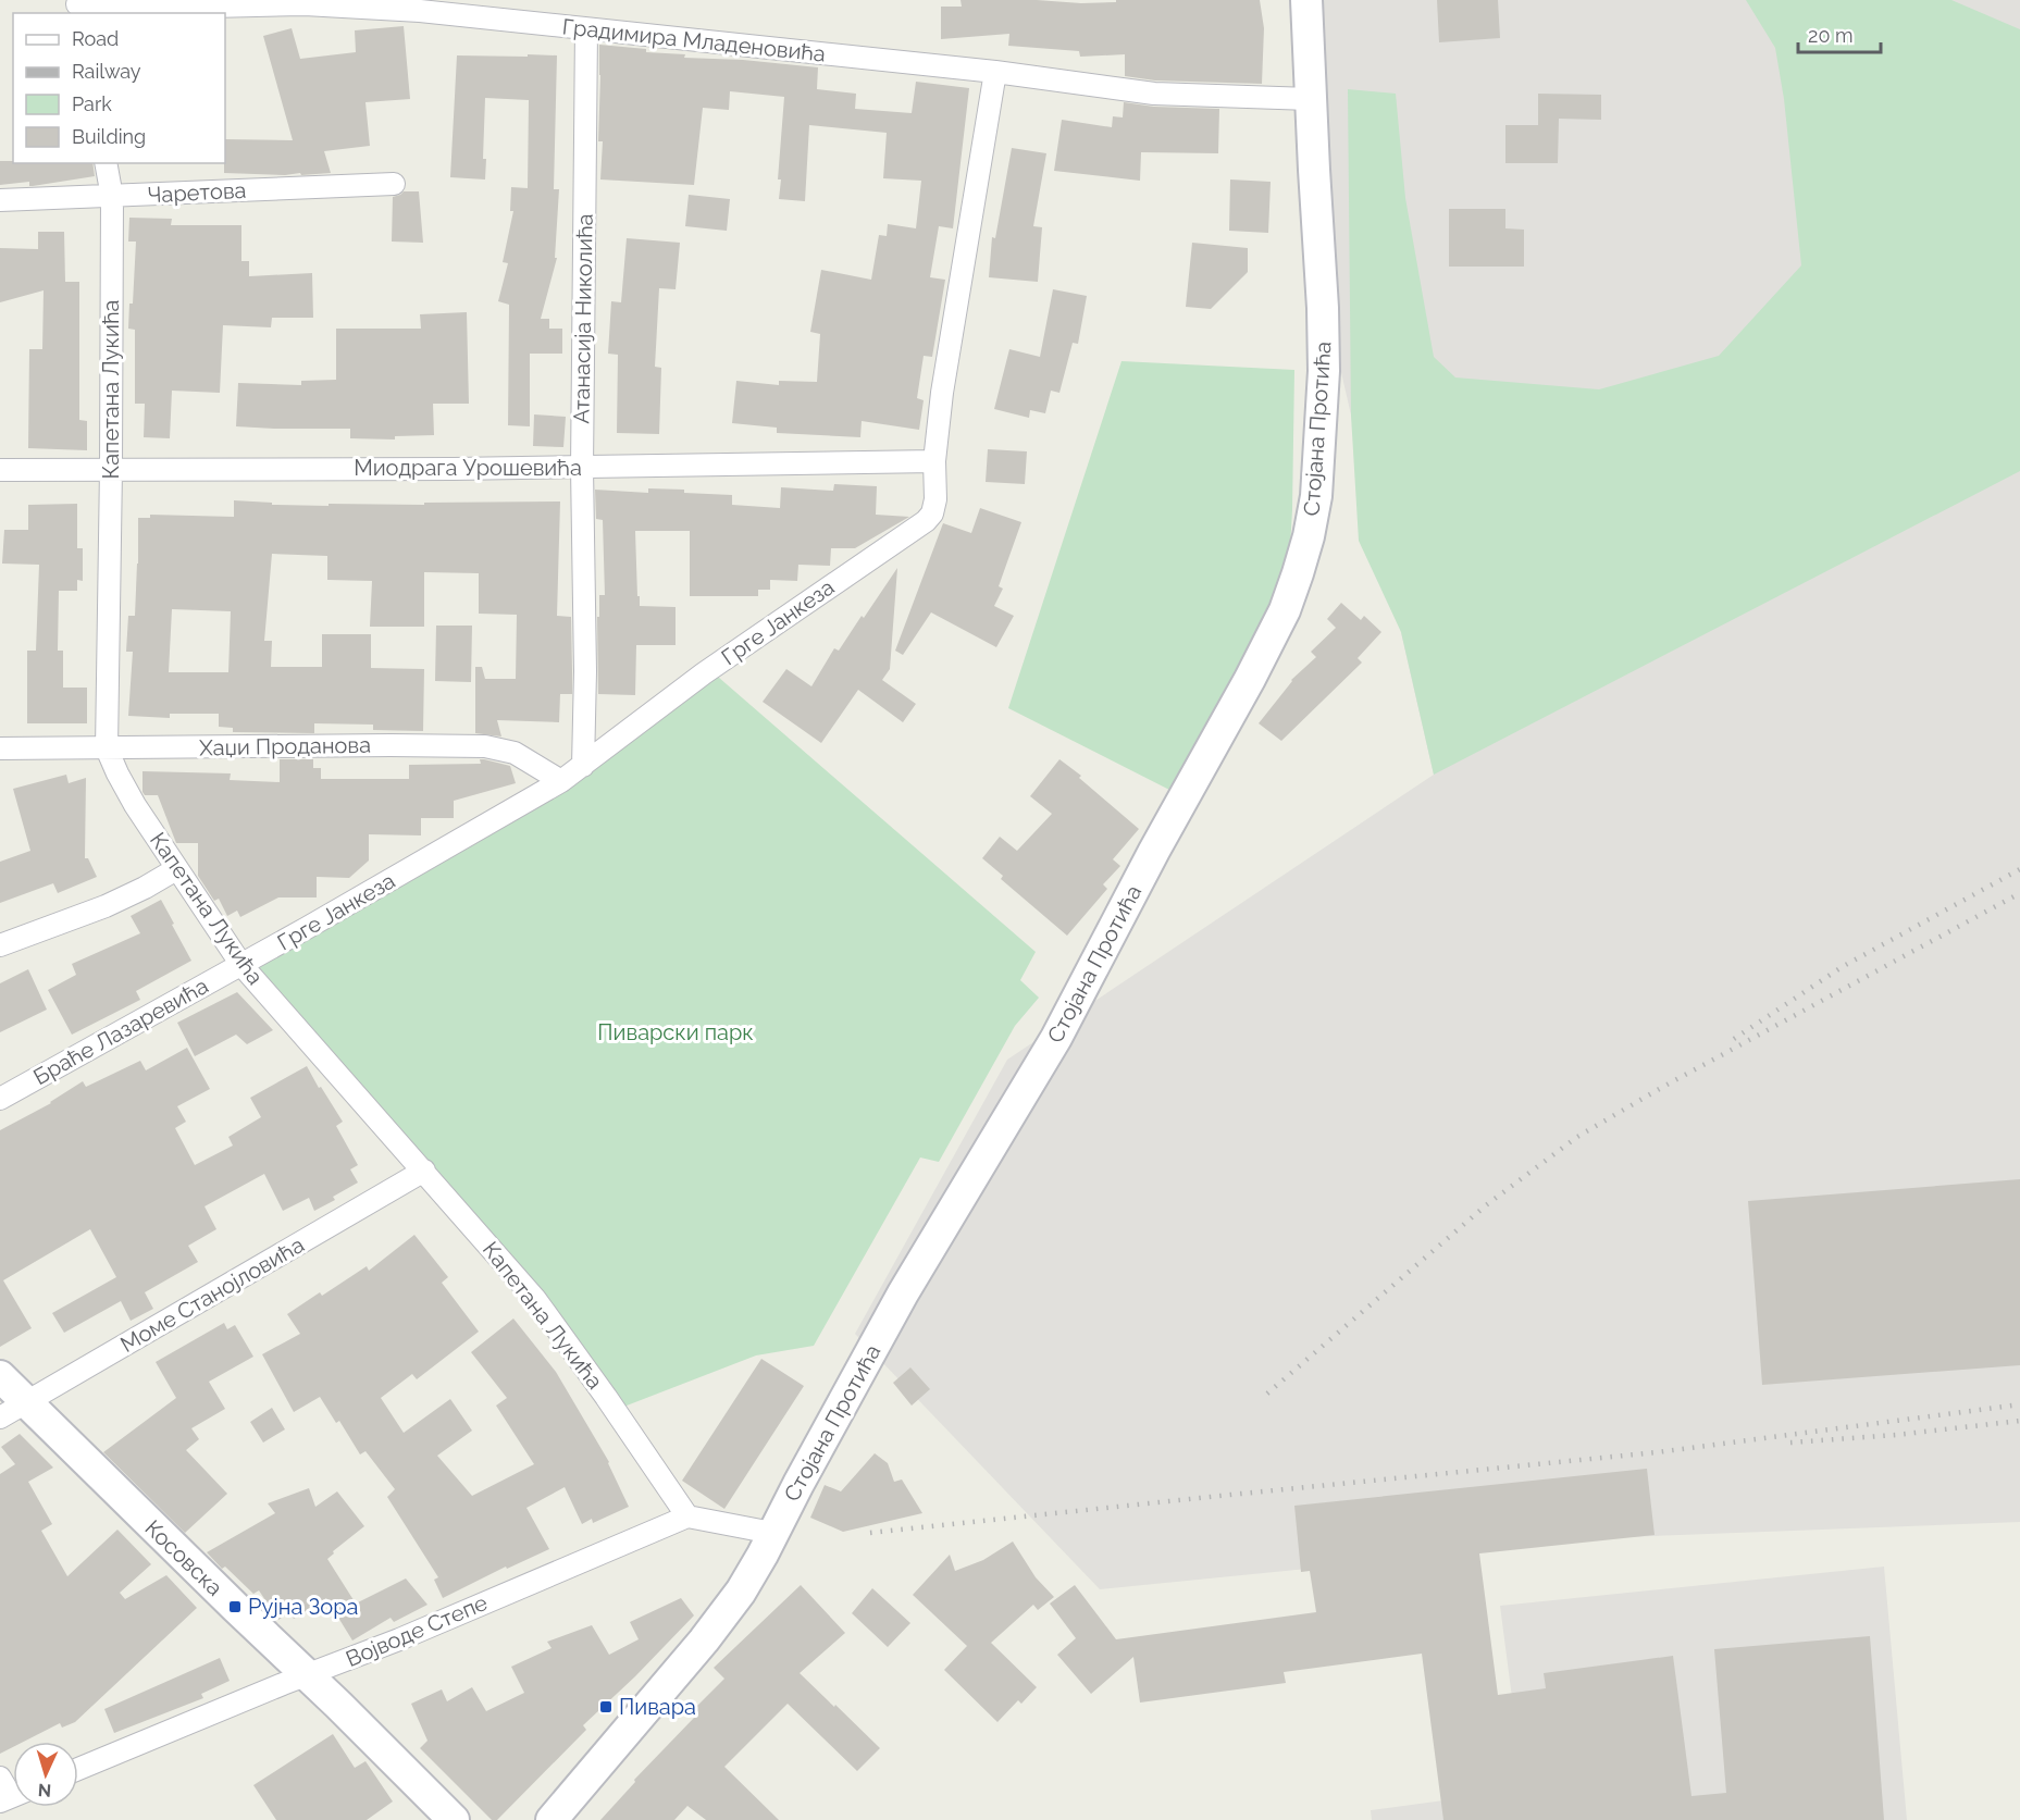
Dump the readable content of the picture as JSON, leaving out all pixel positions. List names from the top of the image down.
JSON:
{
  "streets": {
    "main road": ["Стојана Протића", "Косовска"],
    "street": [
      "Градимира Младеновића",
      "Чаретова",
      "Атанасија Николића",
      "Капетана Лукића",
      "Миодрага Урошевића",
      "Грге Јанкеза",
      "Хаџи Проданова",
      "Браће Лазаревића",
      "Моме Станојловића",
      "Војводе Степе"
    ]
  },
  "crossings": [
    ["Градимира Младеновића", "Атанасија Николића"],
    ["Градимира Младеновића", "Стојана Протића"],
    ["Градимира Младеновића", "Грге Јанкеза"],
    ["Чаретова", "Капетана Лукића"],
    ["Атанасија Николића", "Миодрага Урошевића"],
    ["Атанасија Николића", "Грге Јанкеза"],
    ["Капетана Лукића", "Миодрага Урошевића"],
    ["Капетана Лукића", "Грге Јанкеза"],
    ["Капетана Лукића", "Хаџи Проданова"],
    ["Капетана Лукића", "Браће Лазаревића"],
    ["Капетана Лукића", "Моме Станојловића"],
    ["Капетана Лукића", "Војводе Степе"],
    ["Миодрага Урошевића", "Грге Јанкеза"],
    ["Грге Јанкеза", "Хаџи Проданова"],
    ["Грге Јанкеза", "Браће Лазаревића"],
    ["Моме Станојловића", "Косовска"],
    ["Косовска", "Војводе Степе"]
  ],
  "parks": ["Пиварски парк"],
  "places": {
    "transit": ["Рујна Зора", "Пивара"]
  },
  "legend": [
    "Road",
    "Railway",
    "Park",
    "Building"
  ],
  "scale_bar": "20 m",
  "north": "bottom"
}
